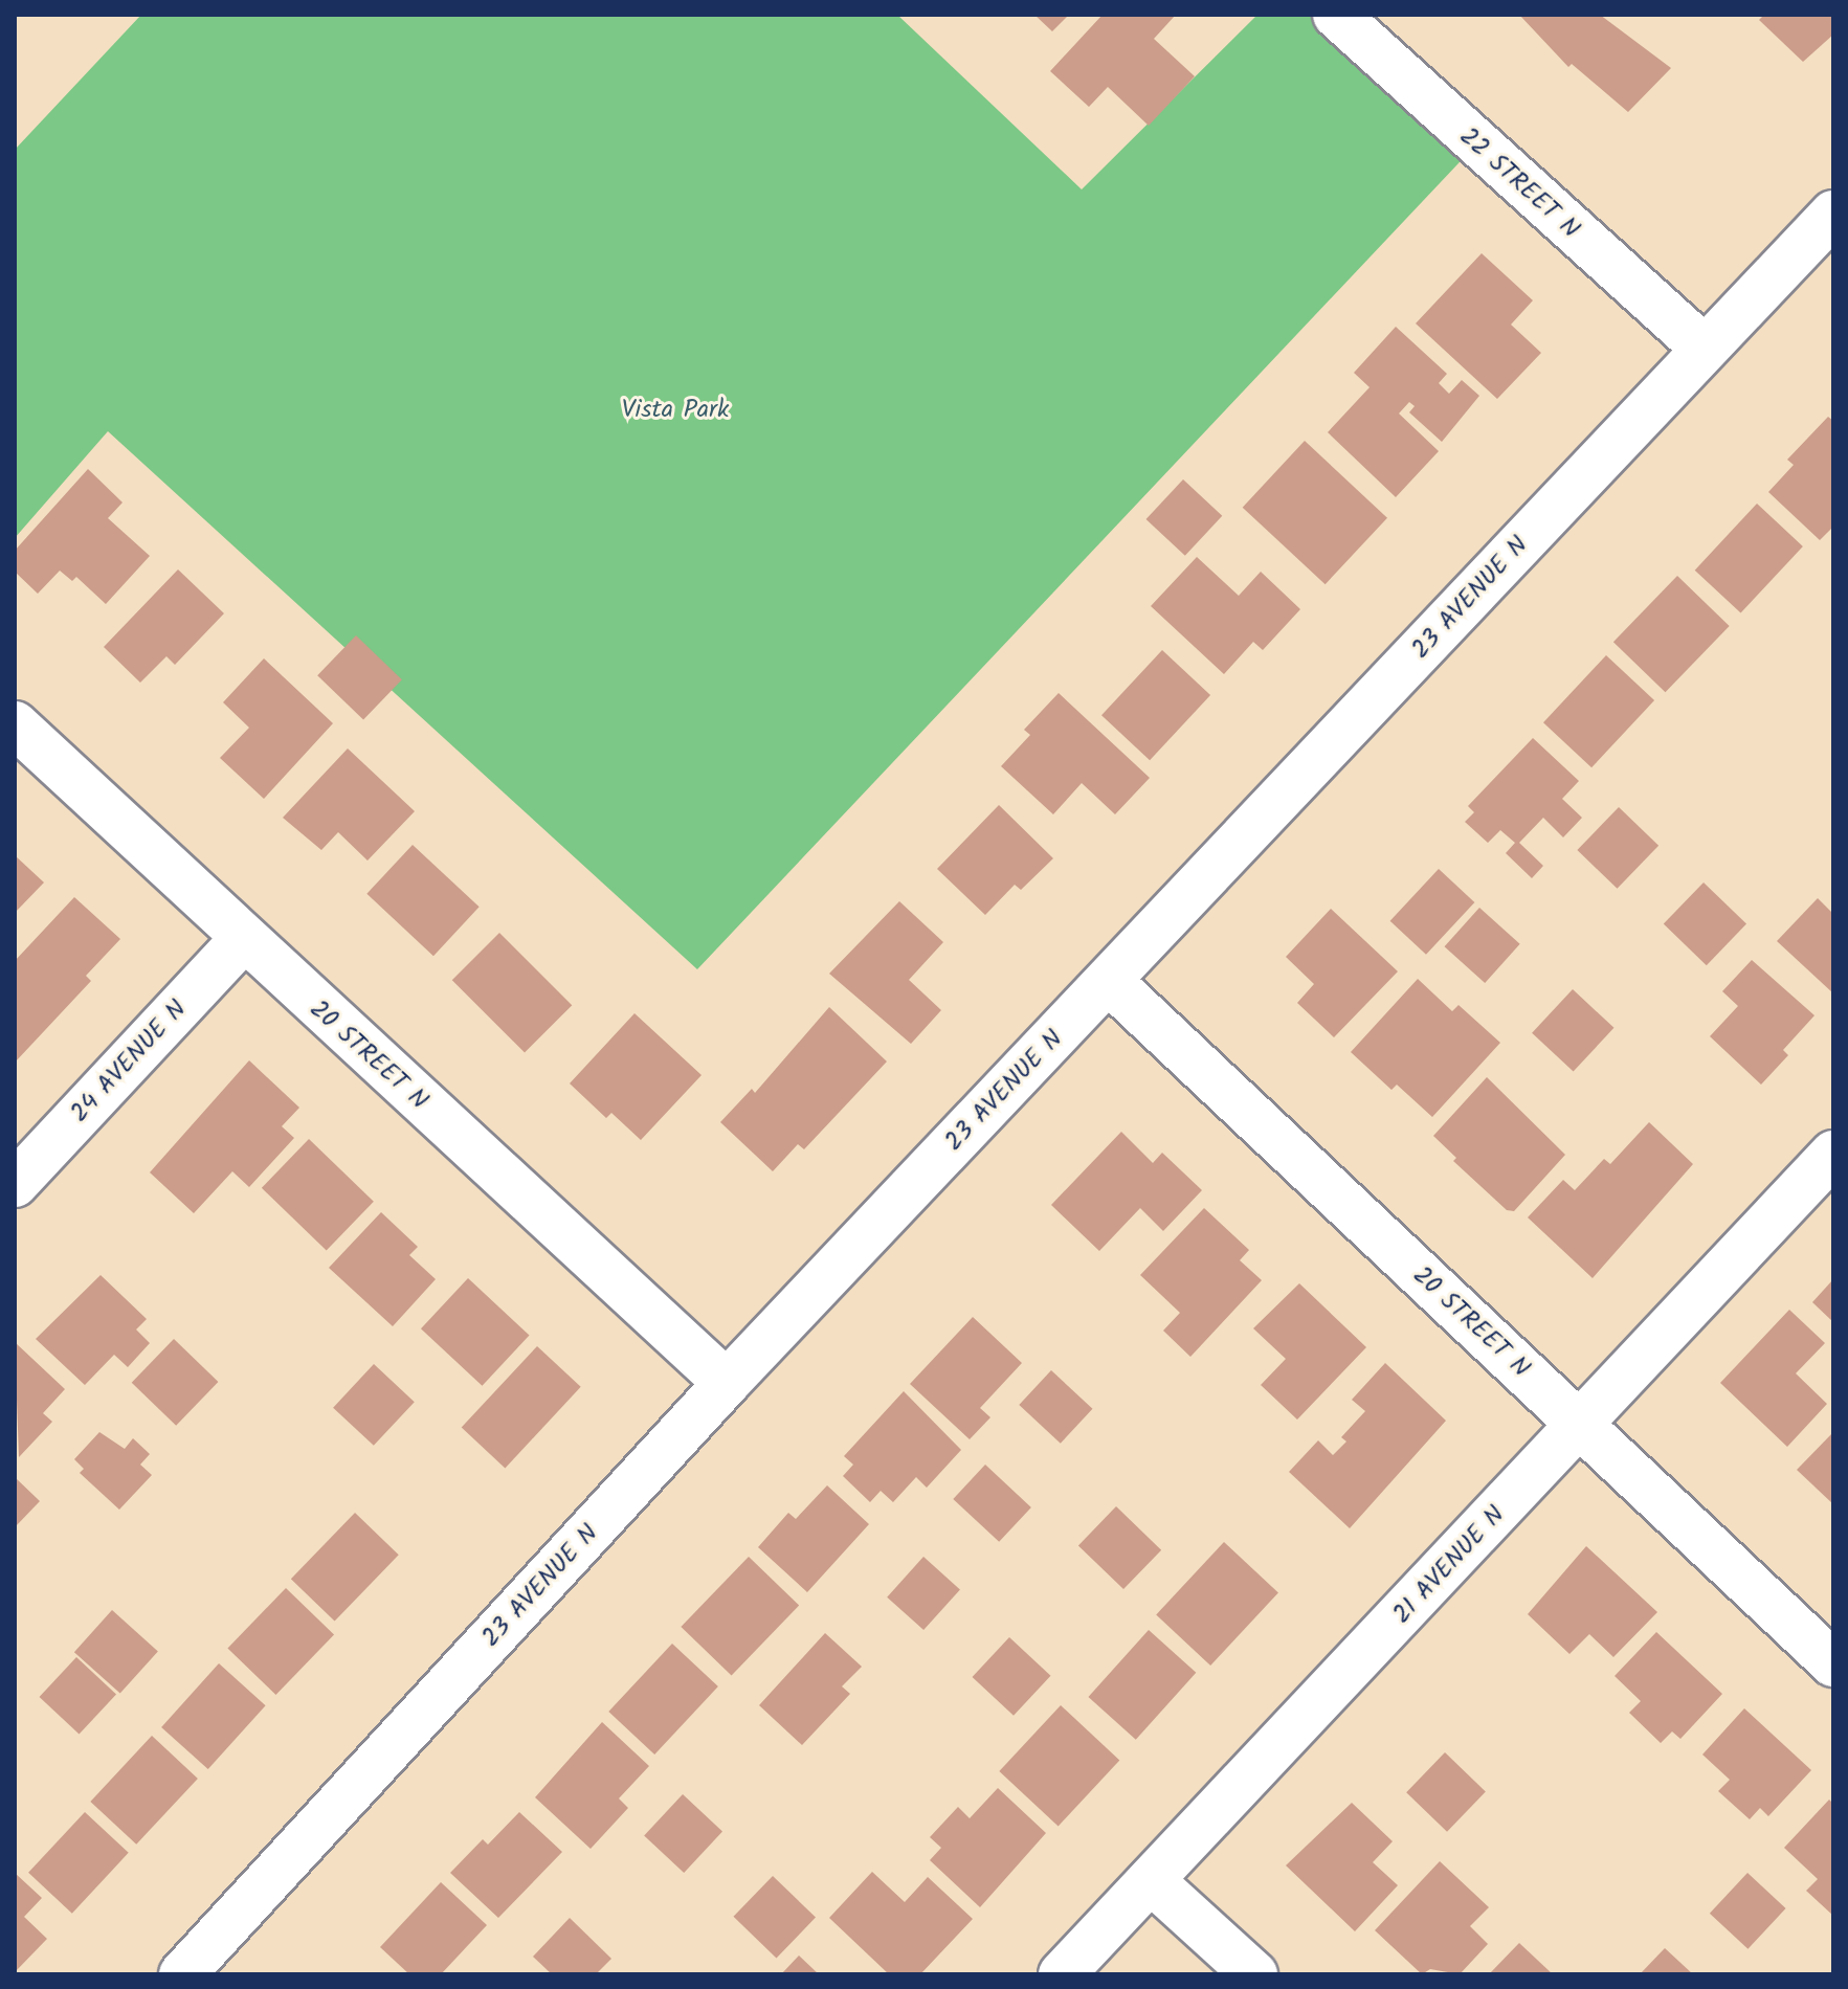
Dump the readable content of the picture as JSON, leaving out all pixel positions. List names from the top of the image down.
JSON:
{
  "streets": {
    "street": [
      "22 STREET N",
      "23 AVENUE N",
      "20 STREET N",
      "24 AVENUE N",
      "21 AVENUE N"
    ]
  },
  "crossings": [
    ["22 STREET N", "23 AVENUE N"],
    ["23 AVENUE N", "20 STREET N"],
    ["20 STREET N", "24 AVENUE N"],
    ["20 STREET N", "21 AVENUE N"]
  ],
  "parks": ["Vista Park"]
}
